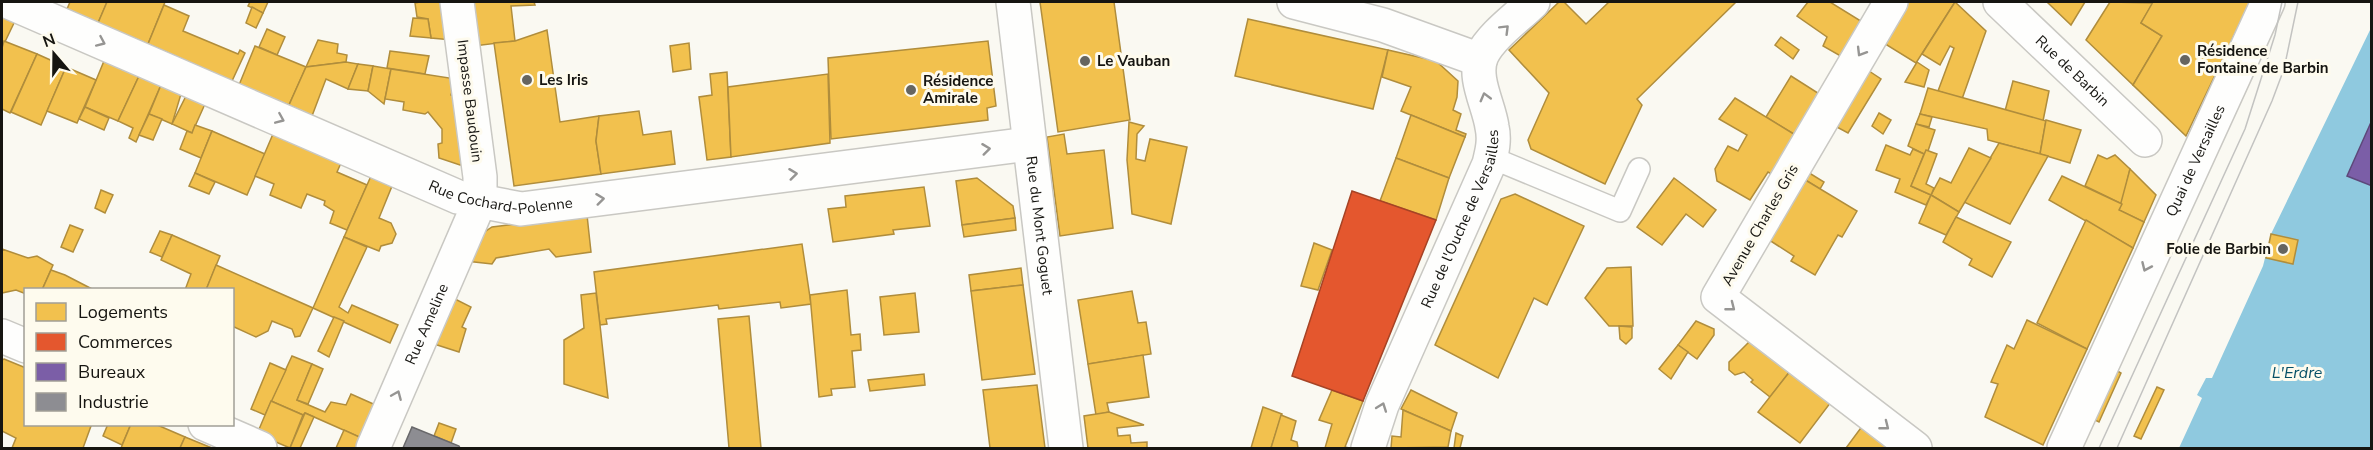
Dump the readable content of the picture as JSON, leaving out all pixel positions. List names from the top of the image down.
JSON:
{
  "streets": {
    "street": [
      "Rue de Barbin",
      "Impasse Baudouin",
      "Quai de Versailles",
      "Rue Cochard-Polenne",
      "Rue de l'Ouche de Versailles",
      "Rue du Mont Goguet",
      "Avenue Charles Gris",
      "Rue Ameline"
    ]
  },
  "crossings": [
    ["Impasse Baudouin", "Rue Cochard-Polenne"],
    ["Impasse Baudouin", "Rue Ameline"],
    ["Rue Cochard-Polenne", "Rue du Mont Goguet"],
    ["Rue Cochard-Polenne", "Rue Ameline"]
  ],
  "one_way": [
    "Quai de Versailles",
    "Rue Cochard-Polenne",
    "Rue de l'Ouche de Versailles",
    "Rue Ameline"
  ],
  "water": ["L'Erdre"],
  "places": [
    "Résidence Fontaine de Barbin",
    "Le Vauban",
    "Les Iris",
    "Résidence Amirale",
    "Folie de Barbin"
  ],
  "legend": [
    "Logements",
    "Commerces",
    "Bureaux",
    "Industrie"
  ],
  "north": "top"
}
